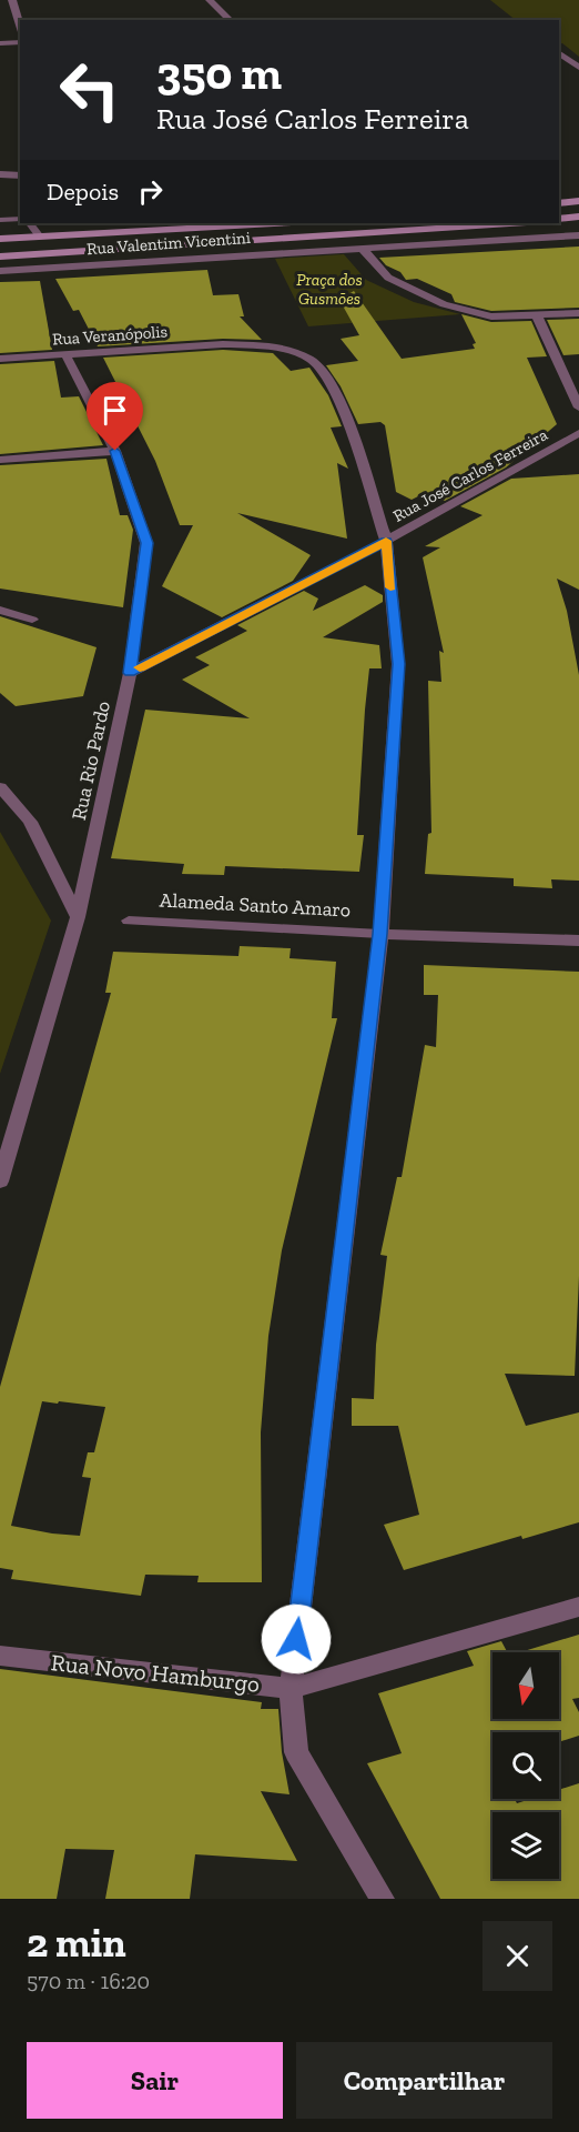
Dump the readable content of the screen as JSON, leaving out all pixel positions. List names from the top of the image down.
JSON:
{
  "streets": {
    "street": [
      "Rua Valentim Vicentini",
      "Rua Veranópolis",
      "Rua José Carlos Ferreira",
      "Rua Rio Pardo",
      "Alameda Santo Amaro",
      "Rua Novo Hamburgo"
    ]
  },
  "crossings": [
    ["Rua Veranópolis", "Rua José Carlos Ferreira"],
    ["Rua Veranópolis", "Rua Rio Pardo"],
    ["Rua Veranópolis", "Alameda Santo Amaro"],
    ["Rua Veranópolis", "Rua Novo Hamburgo"],
    ["Rua José Carlos Ferreira", "Rua Rio Pardo"]
  ],
  "parks": ["Praça dos Gusmões"],
  "north": "bottom",
  "page": {
    "turn": ["350 m", "Rua José Carlos Ferreira"],
    "then": "Depois",
    "heading": ["2 min", "570 m · 16:20"],
    "buttons": ["Sair", "Compartilhar"]
  }
}
